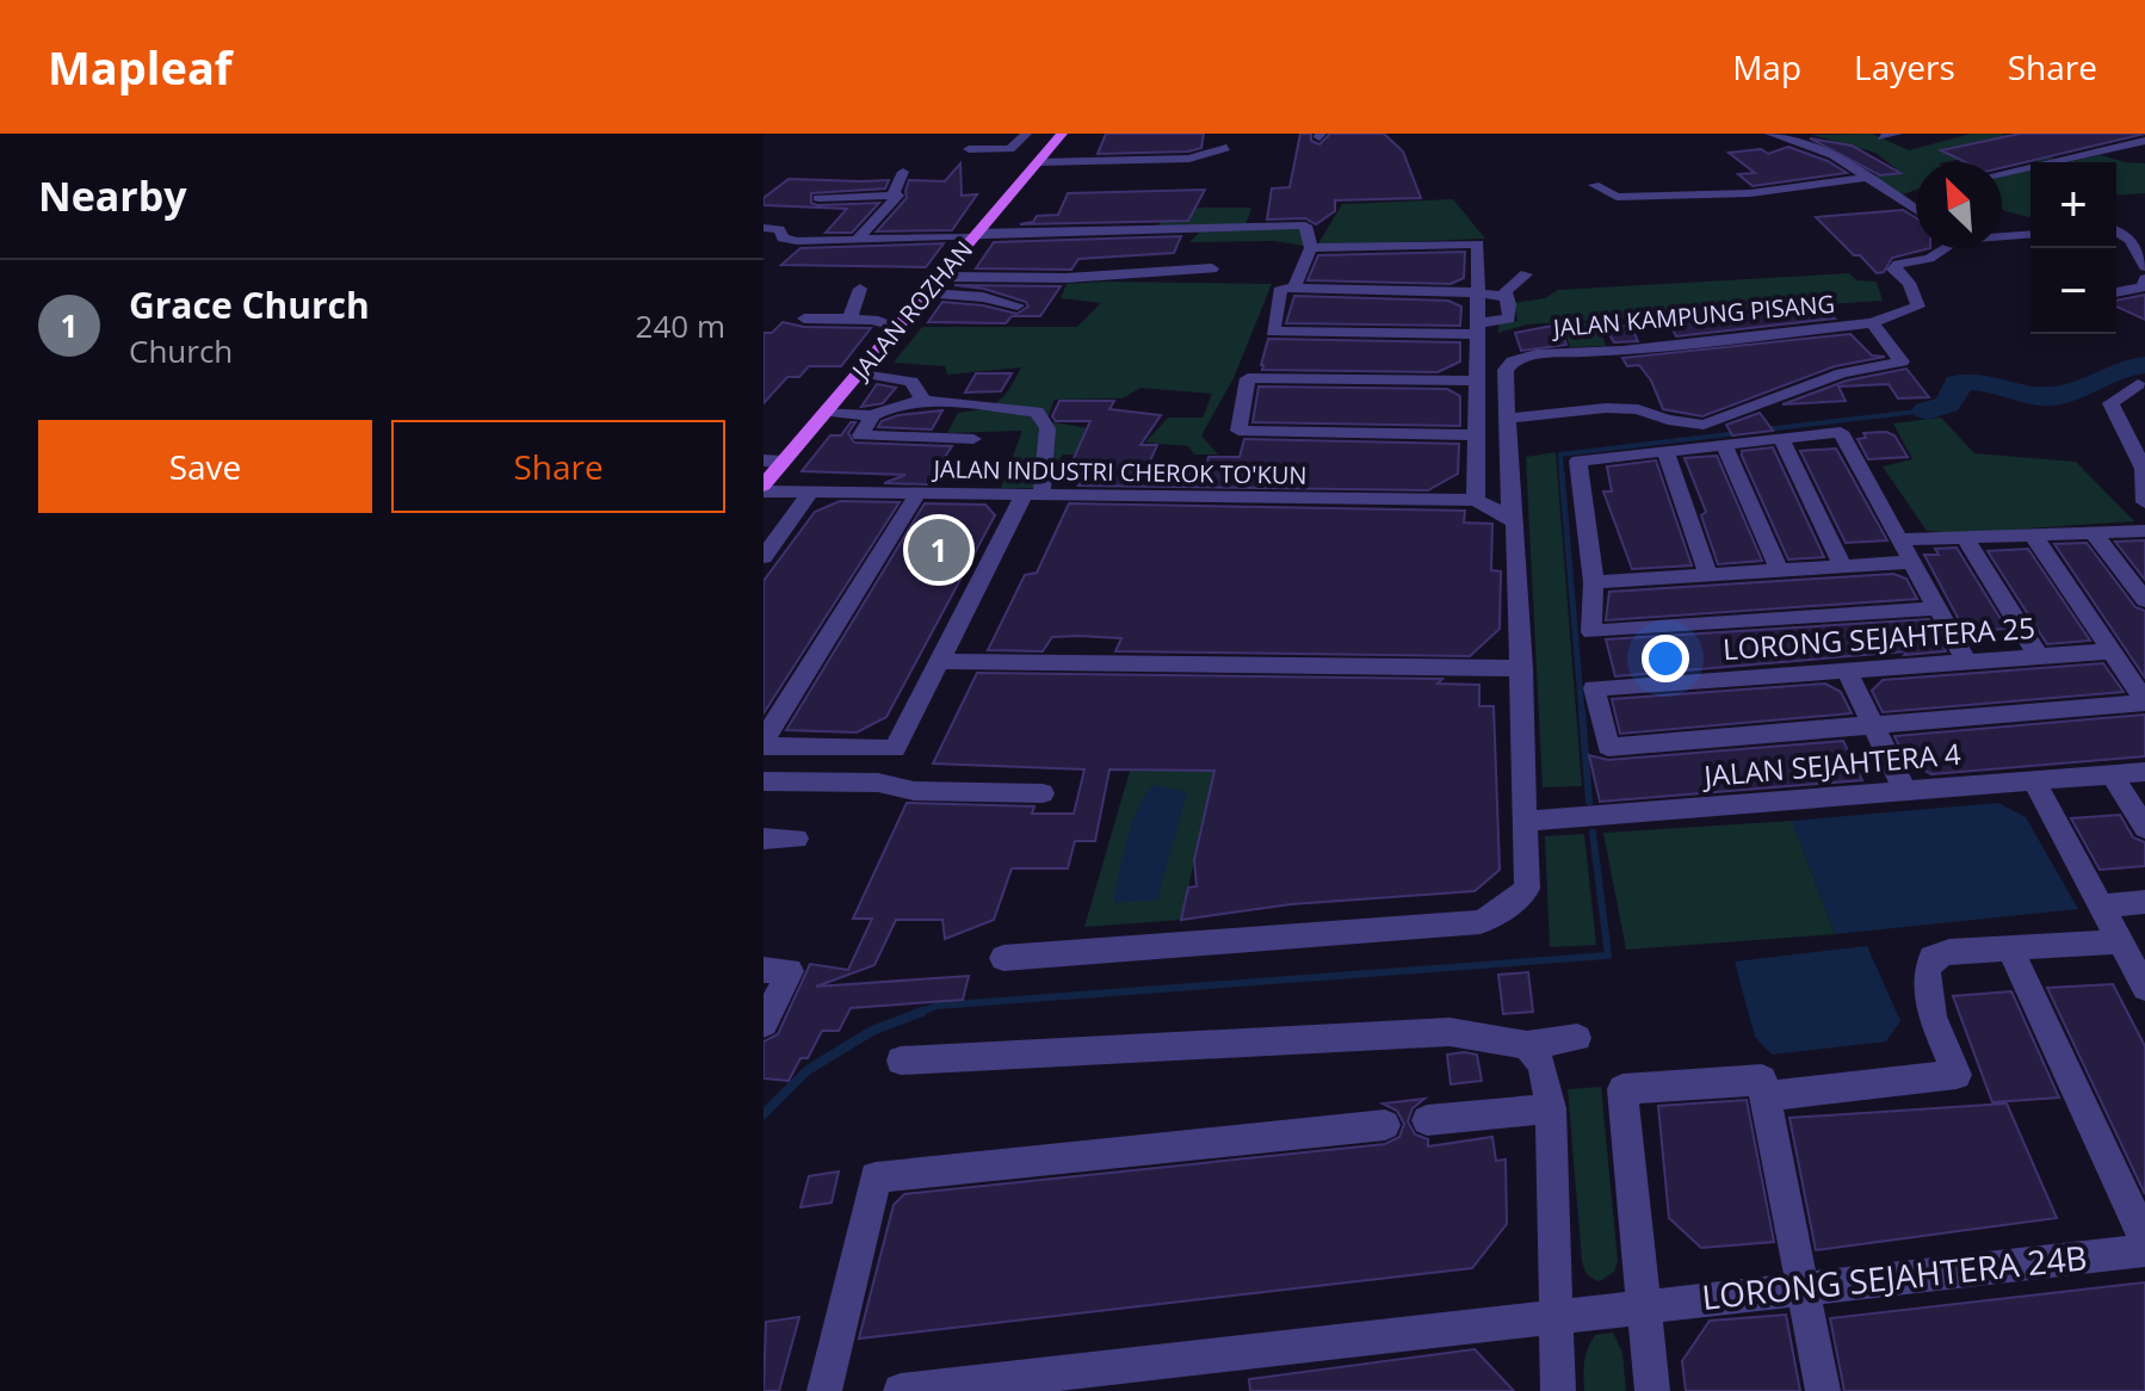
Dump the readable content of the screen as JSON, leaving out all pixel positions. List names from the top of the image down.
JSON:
{
  "streets": {
    "main road": ["JALAN ROZHAN"],
    "street": [
      "JALAN KAMPUNG PISANG",
      "JALAN INDUSTRI CHEROK TO'KUN",
      "LORONG SEJAHTERA 25",
      "JALAN SEJAHTERA 4",
      "LORONG SEJAHTERA 24B"
    ]
  },
  "crossings": [
    ["JALAN ROZHAN", "JALAN INDUSTRI CHEROK TO'KUN"],
    ["JALAN KAMPUNG PISANG", "JALAN SEJAHTERA 4"]
  ],
  "north": "top left",
  "page": {
    "header": "Mapleaf",
    "nav": ["Map", "Layers", "Share"],
    "heading": "Nearby",
    "map_buttons": ["+", "−"],
    "list": [
      {
        "mark": "1",
        "name": "Grace Church",
        "note": "Church",
        "value": "240 m"
      }
    ],
    "buttons": ["Save", "Share"],
    "pins": "1"
  }
}
